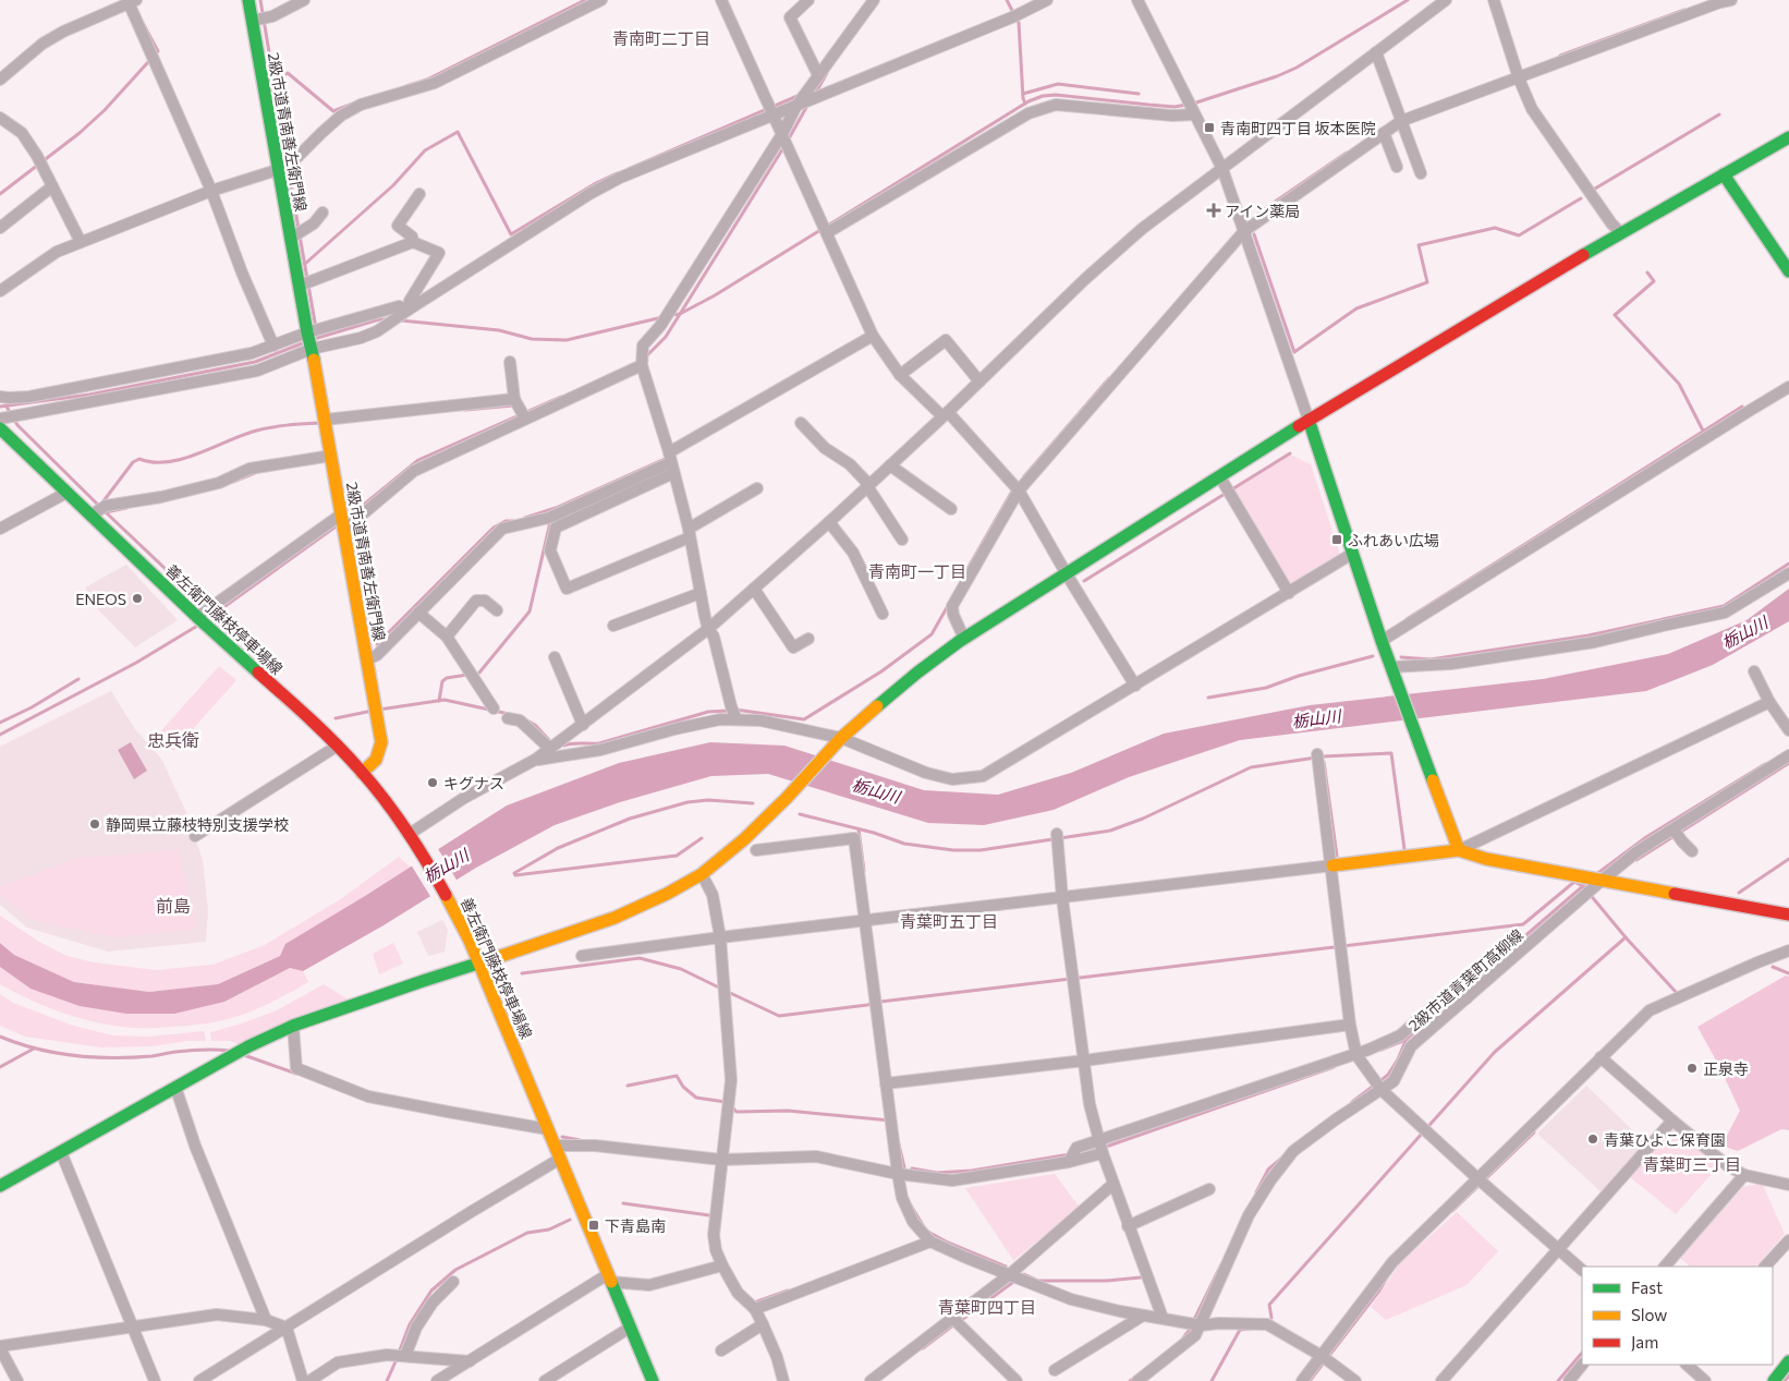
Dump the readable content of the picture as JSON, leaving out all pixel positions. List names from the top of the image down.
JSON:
{
  "streets": {
    "street": ["2級市道青南善左衛門線", "善左衛門藤枝停車場線", "2級市道青葉町高柳線"]
  },
  "crossings": [
    ["2級市道青南善左衛門線", "善左衛門藤枝停車場線"]
  ],
  "districts": [
    "青南町二丁目",
    "青南町一丁目",
    "忠兵衛",
    "前島",
    "青葉町五丁目",
    "青葉町三丁目",
    "青葉町四丁目"
  ],
  "water": ["栃山川"],
  "places": {
    "transit": ["青南町四丁目 坂本医院", "ふれあい広場", "下青島南"],
    "health": ["アイン薬局"],
    "other": [
      "ENEOS",
      "キグナス",
      "静岡県立藤枝特別支援学校",
      "正泉寺",
      "青葉ひよこ保育園"
    ]
  },
  "legend": ["Fast", "Slow", "Jam"]
}
